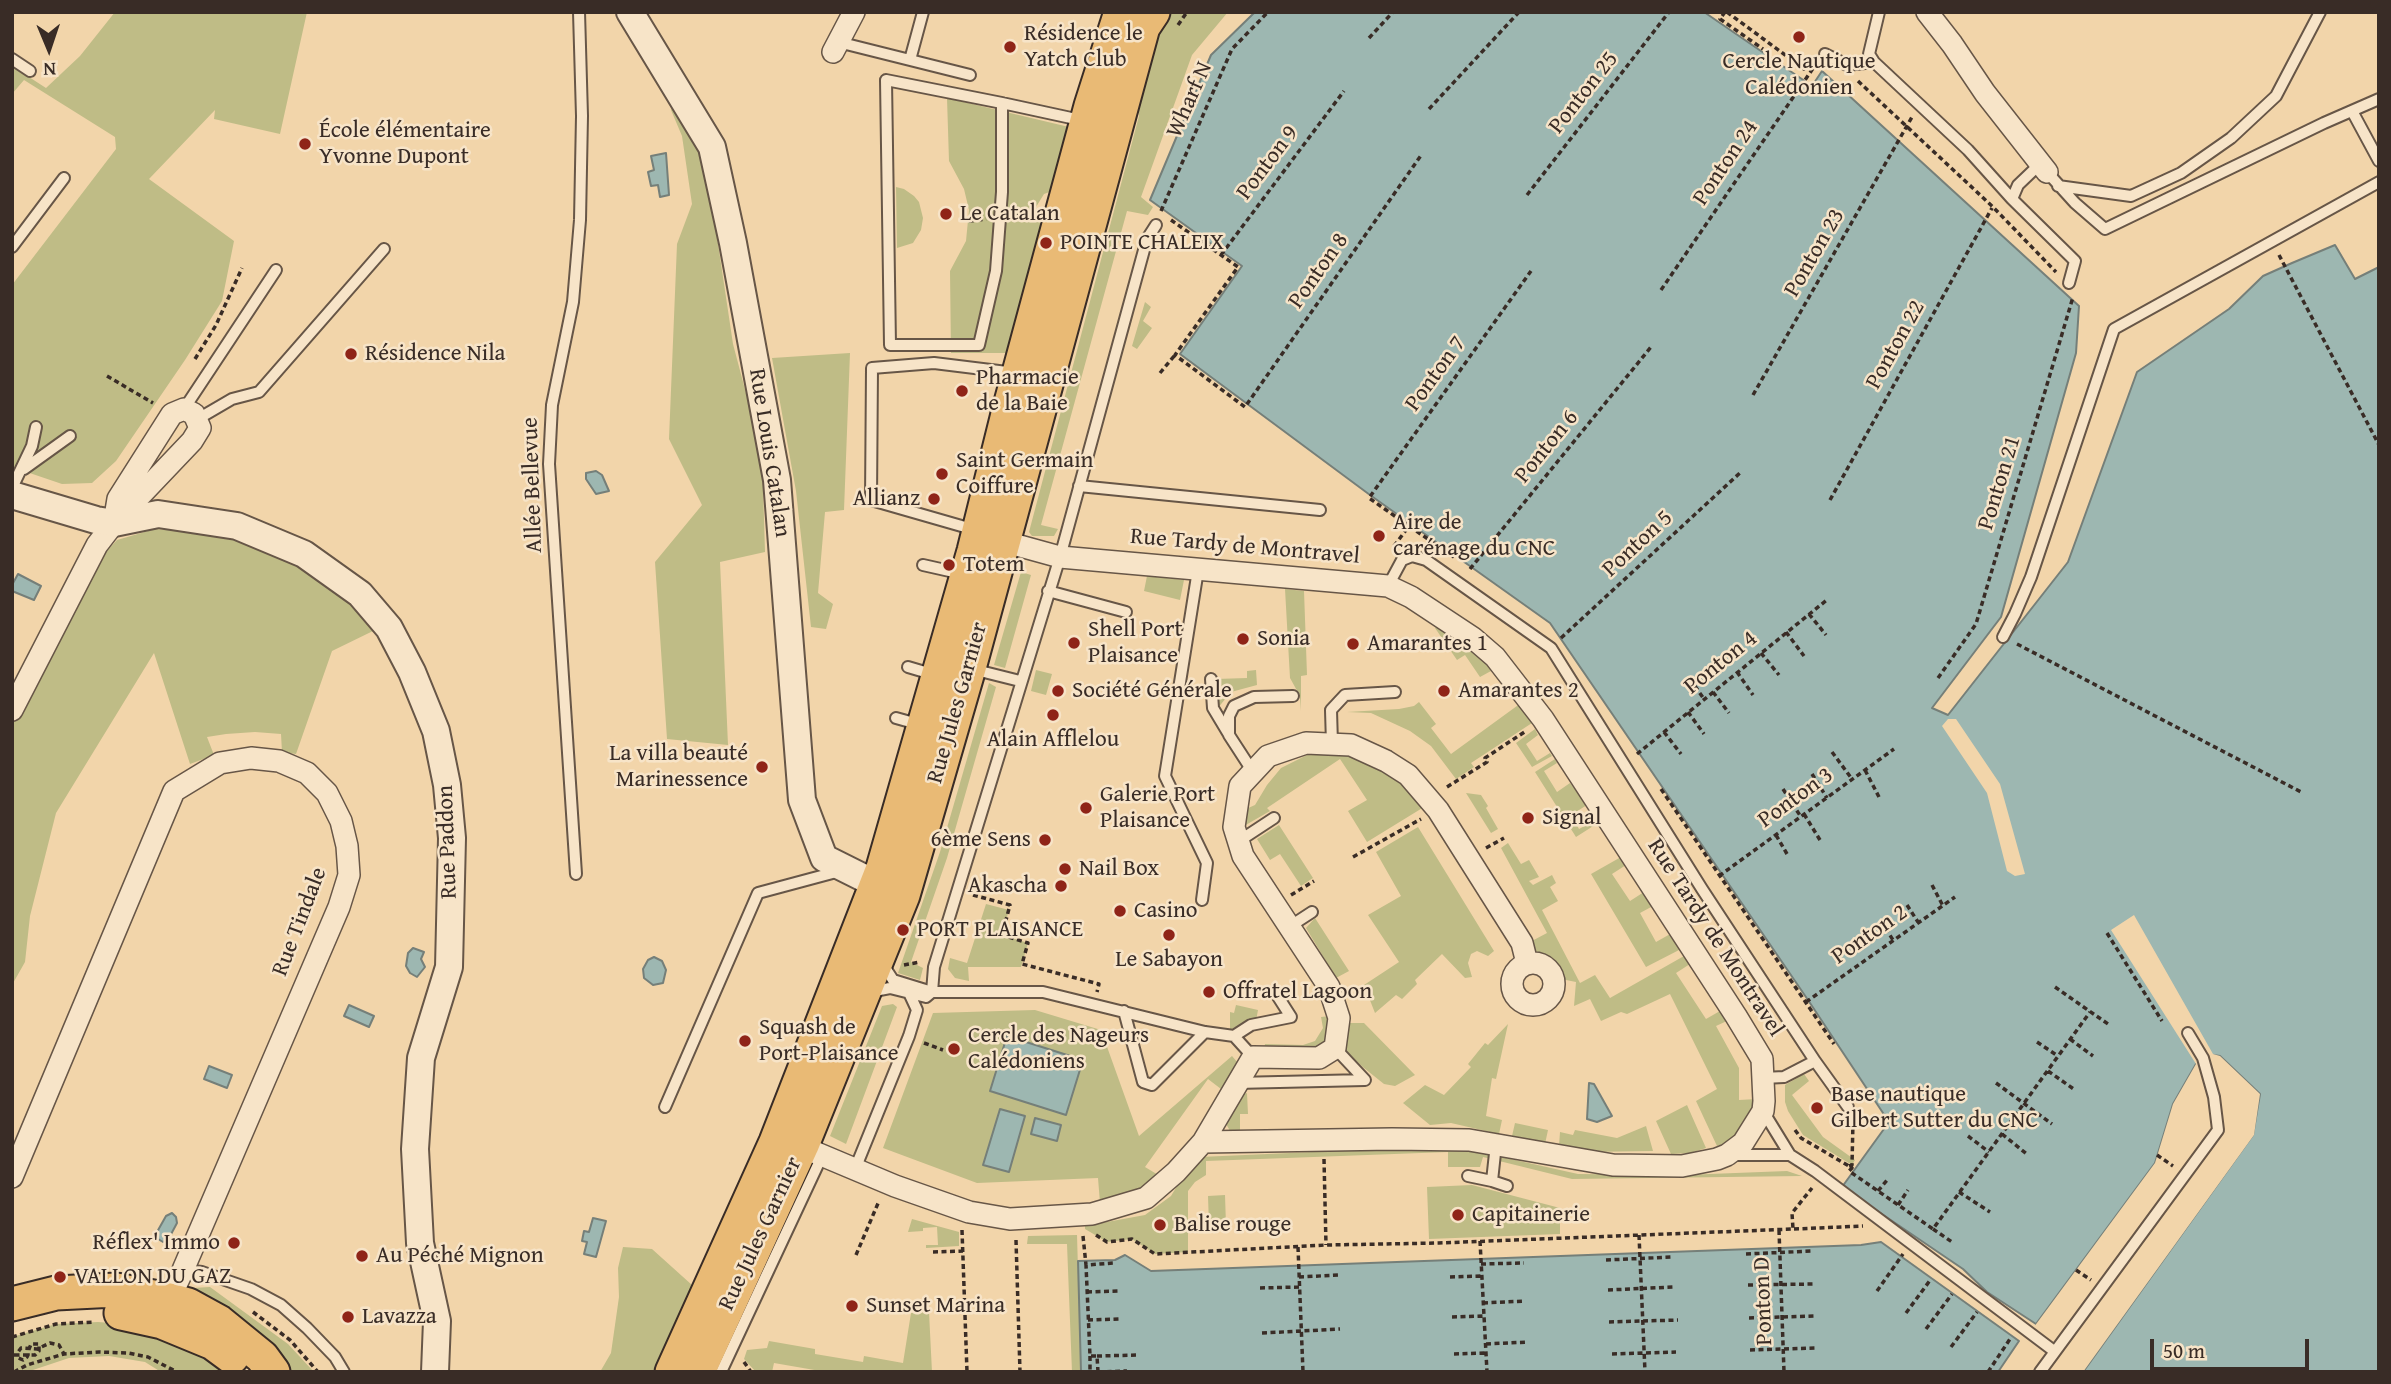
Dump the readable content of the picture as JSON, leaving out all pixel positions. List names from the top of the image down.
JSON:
{
  "streets": {
    "main road": ["Rue Jules Garnier"],
    "street": [
      "Rue Louis Catalan",
      "Rue Tardy de Montravel",
      "Rue Paddon",
      "Rue Tindale"
    ],
    "lane": ["Allée Bellevue"],
    "path": [
      "Ponton 25",
      "Wharf N",
      "Ponton 9",
      "Ponton 24",
      "Ponton 23",
      "Ponton 8",
      "Ponton 22",
      "Ponton 7",
      "Ponton 6",
      "Ponton 21",
      "Ponton 5",
      "Ponton 4",
      "Ponton 3",
      "Ponton 2",
      "Ponton D"
    ]
  },
  "crossings": [
    ["Rue Louis Catalan", "Rue Jules Garnier"],
    ["Rue Tardy de Montravel", "Rue Jules Garnier"]
  ],
  "places": [
    "Cercle Nautique Calédonien",
    "Résidence le Yatch Club",
    "École élémentaire Yvonne Dupont",
    "Le Catalan",
    "POINTE CHALEIX",
    "Résidence Nila",
    "Pharmacie de la Baie",
    "Saint Germain Coiffure",
    "Allianz",
    "Aire de carénage du CNC",
    "Totem",
    "Sonia",
    "Shell Port Plaisance",
    "Amarantes 1",
    "Société Générale",
    "Amarantes 2",
    "Alain Afflelou",
    "La villa beauté Marinessence",
    "Galerie Port Plaisance",
    "Signal",
    "6ème Sens",
    "Nail Box",
    "Akascha",
    "Casino",
    "PORT PLAISANCE",
    "Le Sabayon",
    "Offratel Lagoon",
    "Squash de Port-Plaisance",
    "Cercle des Nageurs Calédoniens",
    "Base nautique Gilbert Sutter du CNC",
    "Capitainerie",
    "Balise rouge",
    "Réflex' Immo",
    "Au Péché Mignon",
    "VALLON DU GAZ",
    "Sunset Marina",
    "Lavazza"
  ],
  "scale_bar": "50 m",
  "north": "bottom"
}
